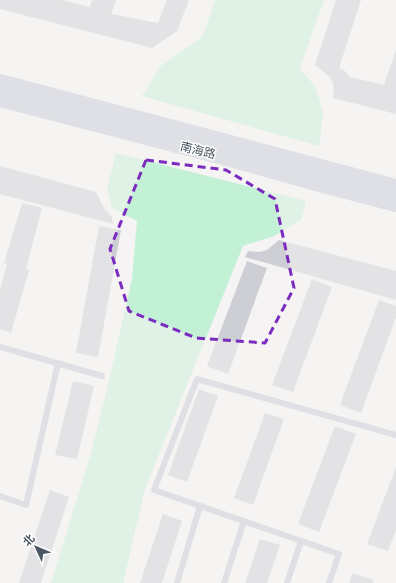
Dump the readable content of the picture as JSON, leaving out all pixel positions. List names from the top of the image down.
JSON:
{
  "streets": {
    "main road": ["南海路"]
  },
  "north": "top left"
}
